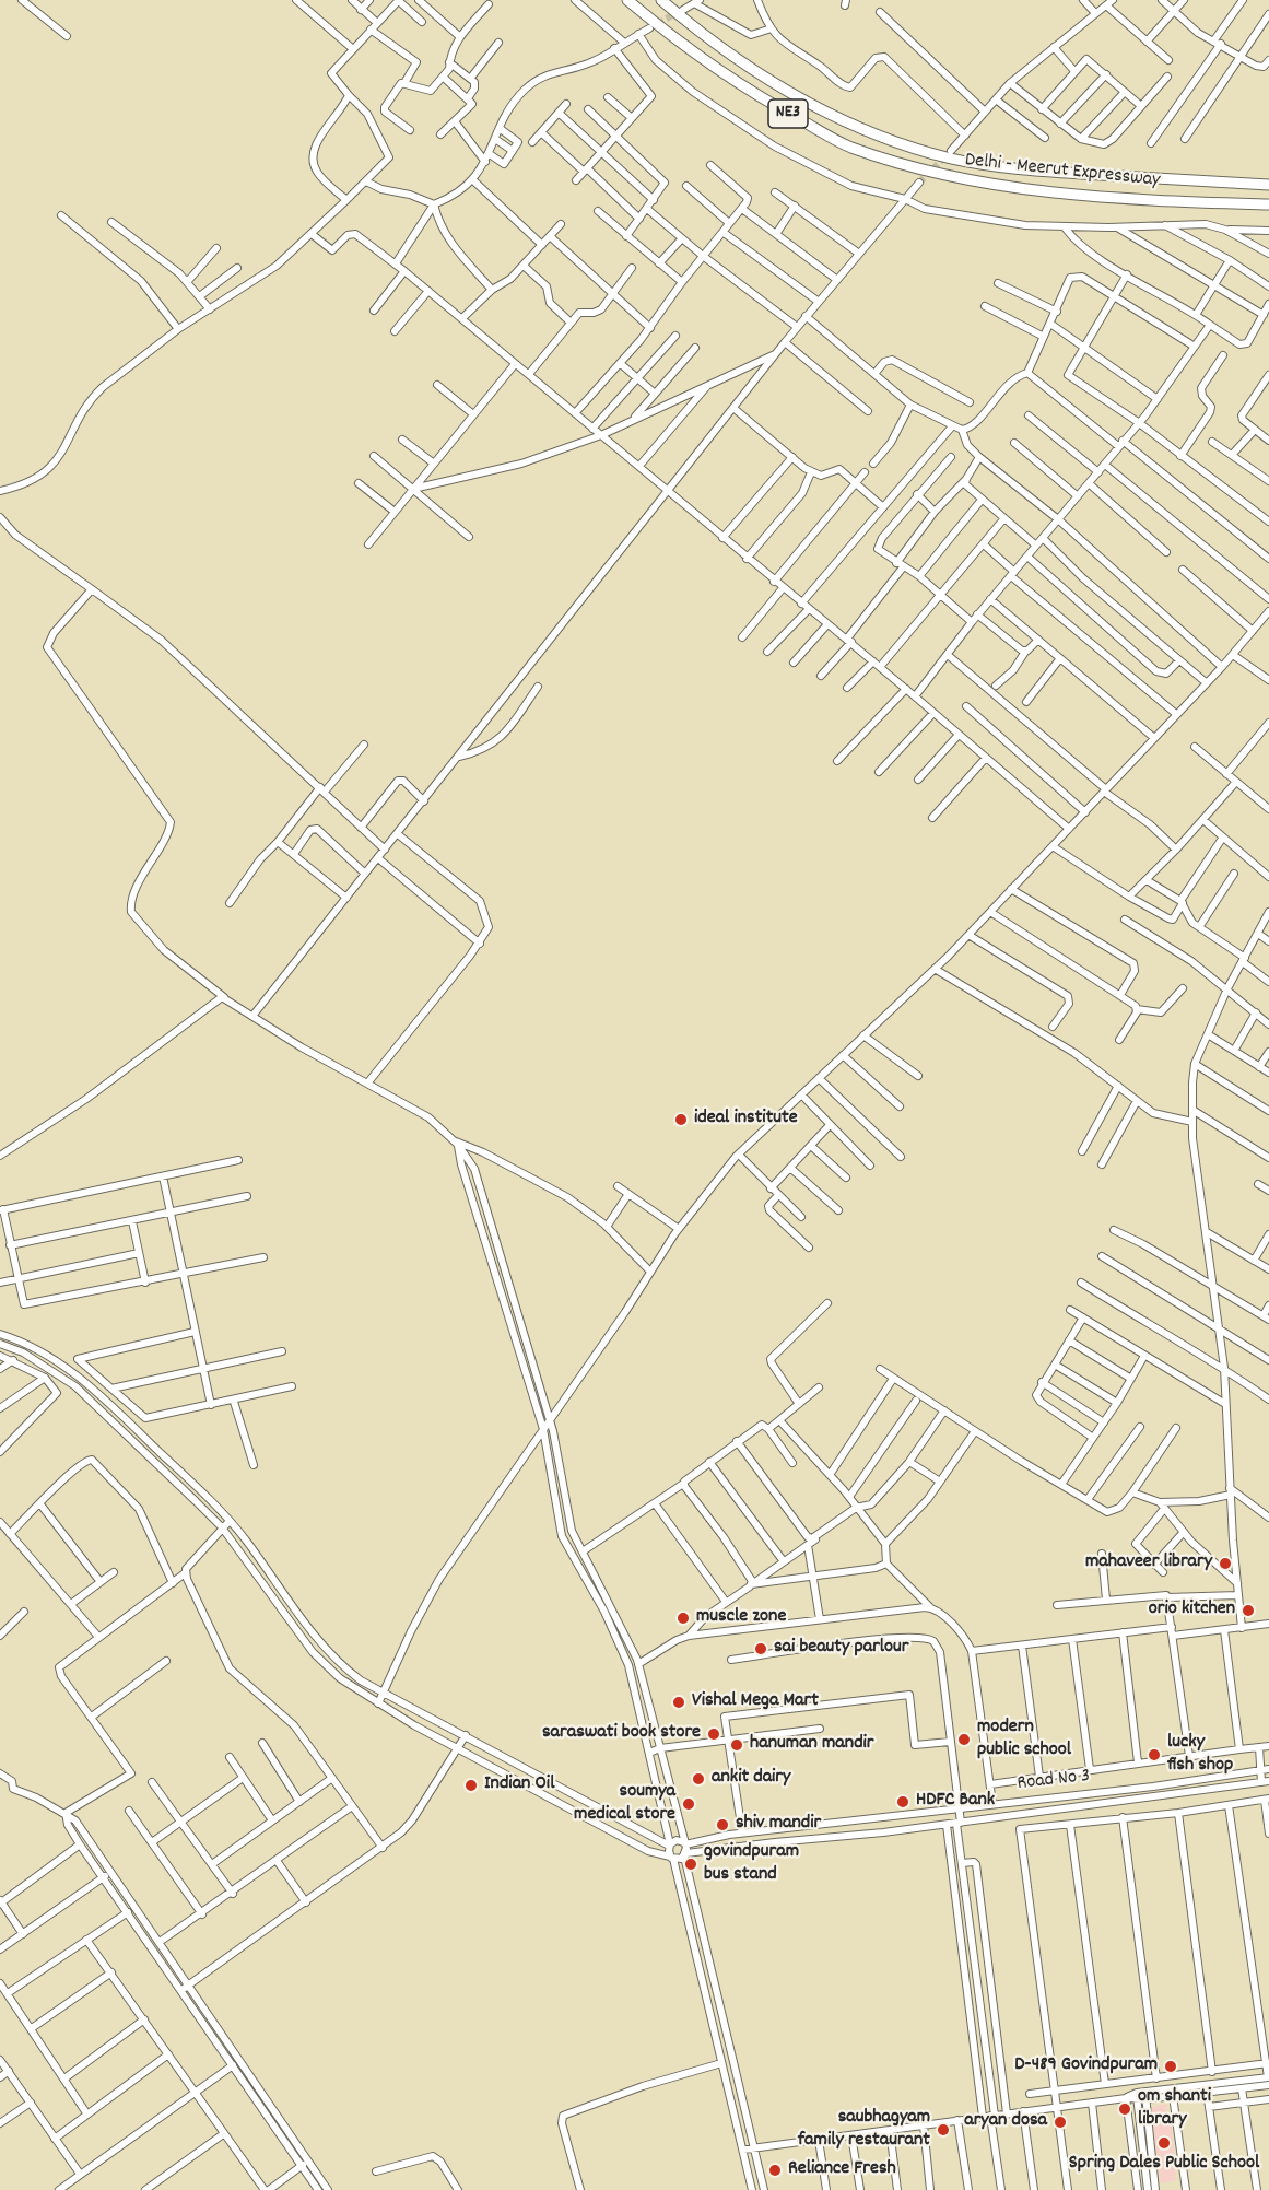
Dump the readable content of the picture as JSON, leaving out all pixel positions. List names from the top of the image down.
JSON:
{
  "streets": {
    "highway": ["NE3", "Delhi - Meerut Expressway"],
    "street": ["Road No 3"]
  },
  "places": [
    "ideal institute",
    "mahaveer library",
    "orio kitchen",
    "muscle zone",
    "sai beauty parlour",
    "Vishal Mega Mart",
    "saraswati book store",
    "modern public school",
    "hanuman mandir",
    "lucky fish shop",
    "ankit dairy",
    "Indian Oil",
    "HDFC Bank",
    "soumya medical store",
    "shiv mandir",
    "govindpuram bus stand",
    "D-489 Govindpuram",
    "om shanti library",
    "aryan dosa",
    "saubhagyam family restaurant",
    "Spring Dales Public School",
    "Reliance Fresh"
  ]
}
